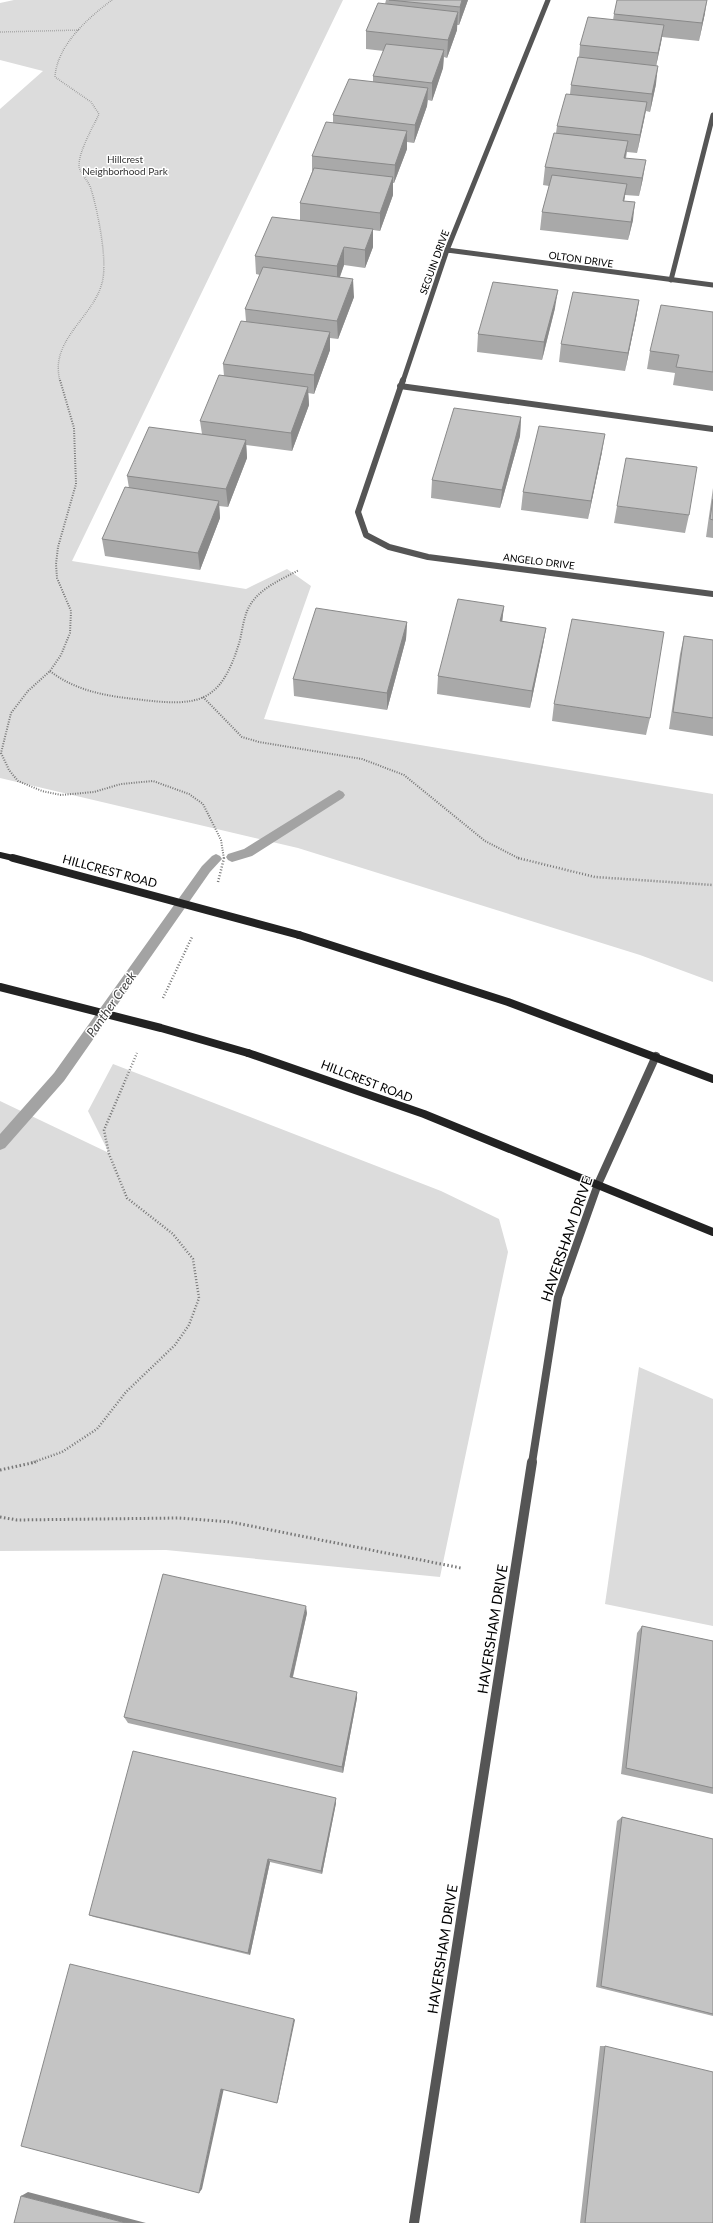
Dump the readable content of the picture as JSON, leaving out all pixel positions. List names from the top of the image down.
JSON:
{
  "streets": {
    "main road": ["HILLCREST ROAD"],
    "street": [
      "OLTON DRIVE",
      "SEGUIN DRIVE",
      "ANGELO DRIVE",
      "HAVERSHAM DRIVE"
    ]
  },
  "crossings": [
    ["OLTON DRIVE", "SEGUIN DRIVE"],
    ["SEGUIN DRIVE", "ANGELO DRIVE"],
    ["HILLCREST ROAD", "HAVERSHAM DRIVE"]
  ],
  "water": ["Panther Creek"],
  "parks": ["Hillcrest Neighborhood Park"]
}
